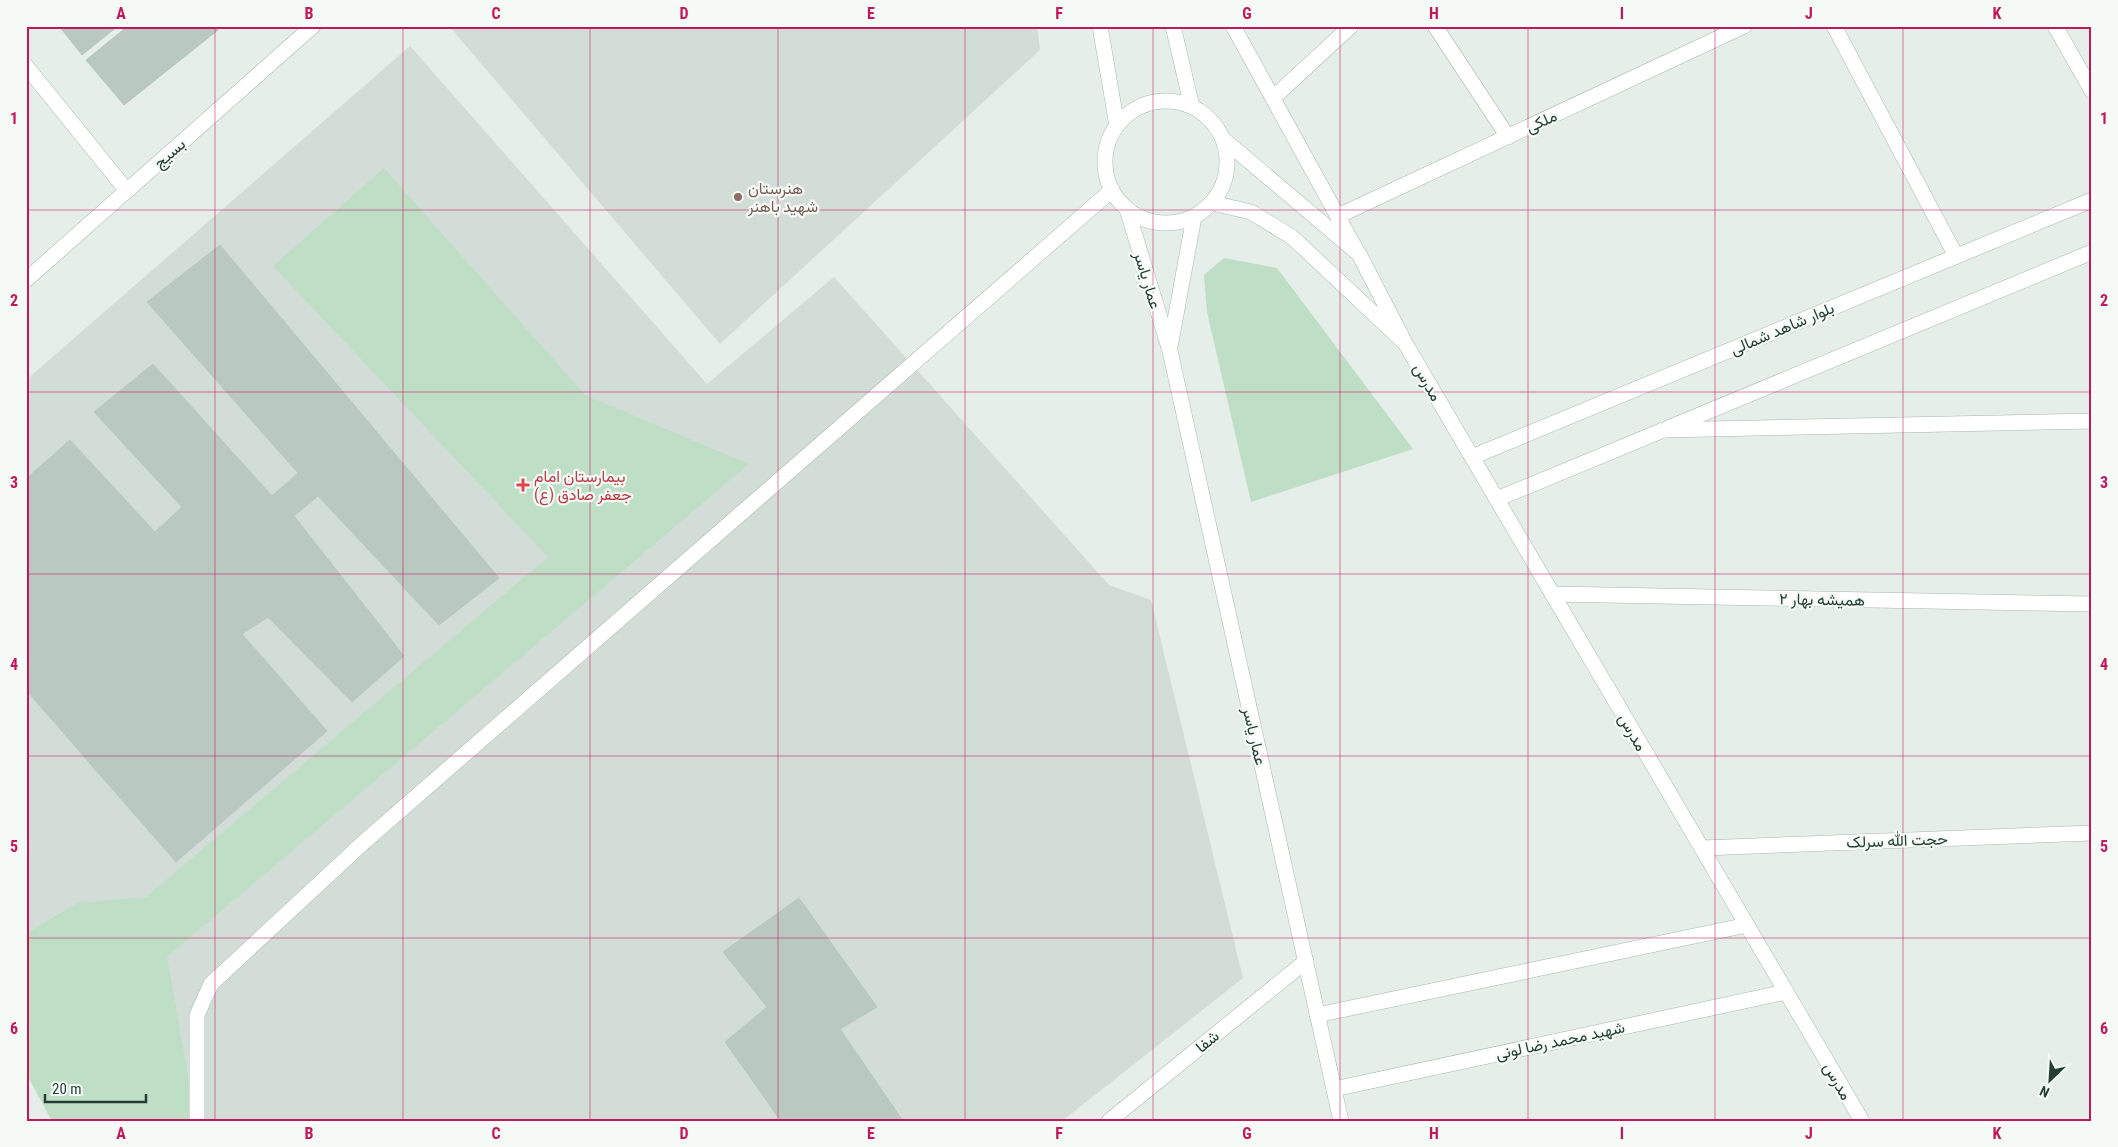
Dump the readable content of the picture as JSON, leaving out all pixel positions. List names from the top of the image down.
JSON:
{
  "streets": {
    "street": [
      "ملکی",
      "بسیج",
      "عمار یاسر",
      "بلوار شاهد شمالی",
      "مدرس",
      "همیشه بهار ۲",
      "حجت الله سرلک",
      "شهید محمد رضا لونی",
      "شفا"
    ]
  },
  "crossings": [
    ["عمار یاسر", "مدرس"],
    ["عمار یاسر", "شهید محمد رضا لونی"],
    ["عمار یاسر", "شفا"],
    ["بلوار شاهد شمالی", "مدرس"],
    ["مدرس", "همیشه بهار ۲"],
    ["مدرس", "حجت الله سرلک"],
    ["مدرس", "شهید محمد رضا لونی"]
  ],
  "places": {
    "other": ["هنرستان شهید باهنر"],
    "health": ["بیمارستان امام جعفر صادق (ع)"]
  },
  "scale_bar": "20 m",
  "north": "bottom left",
  "grid": {
    "columns": [
      "A",
      "B",
      "C",
      "D",
      "E",
      "F",
      "G",
      "H",
      "I",
      "J",
      "K"
    ],
    "rows": [
      "1",
      "2",
      "3",
      "4",
      "5",
      "6"
    ]
  }
}
